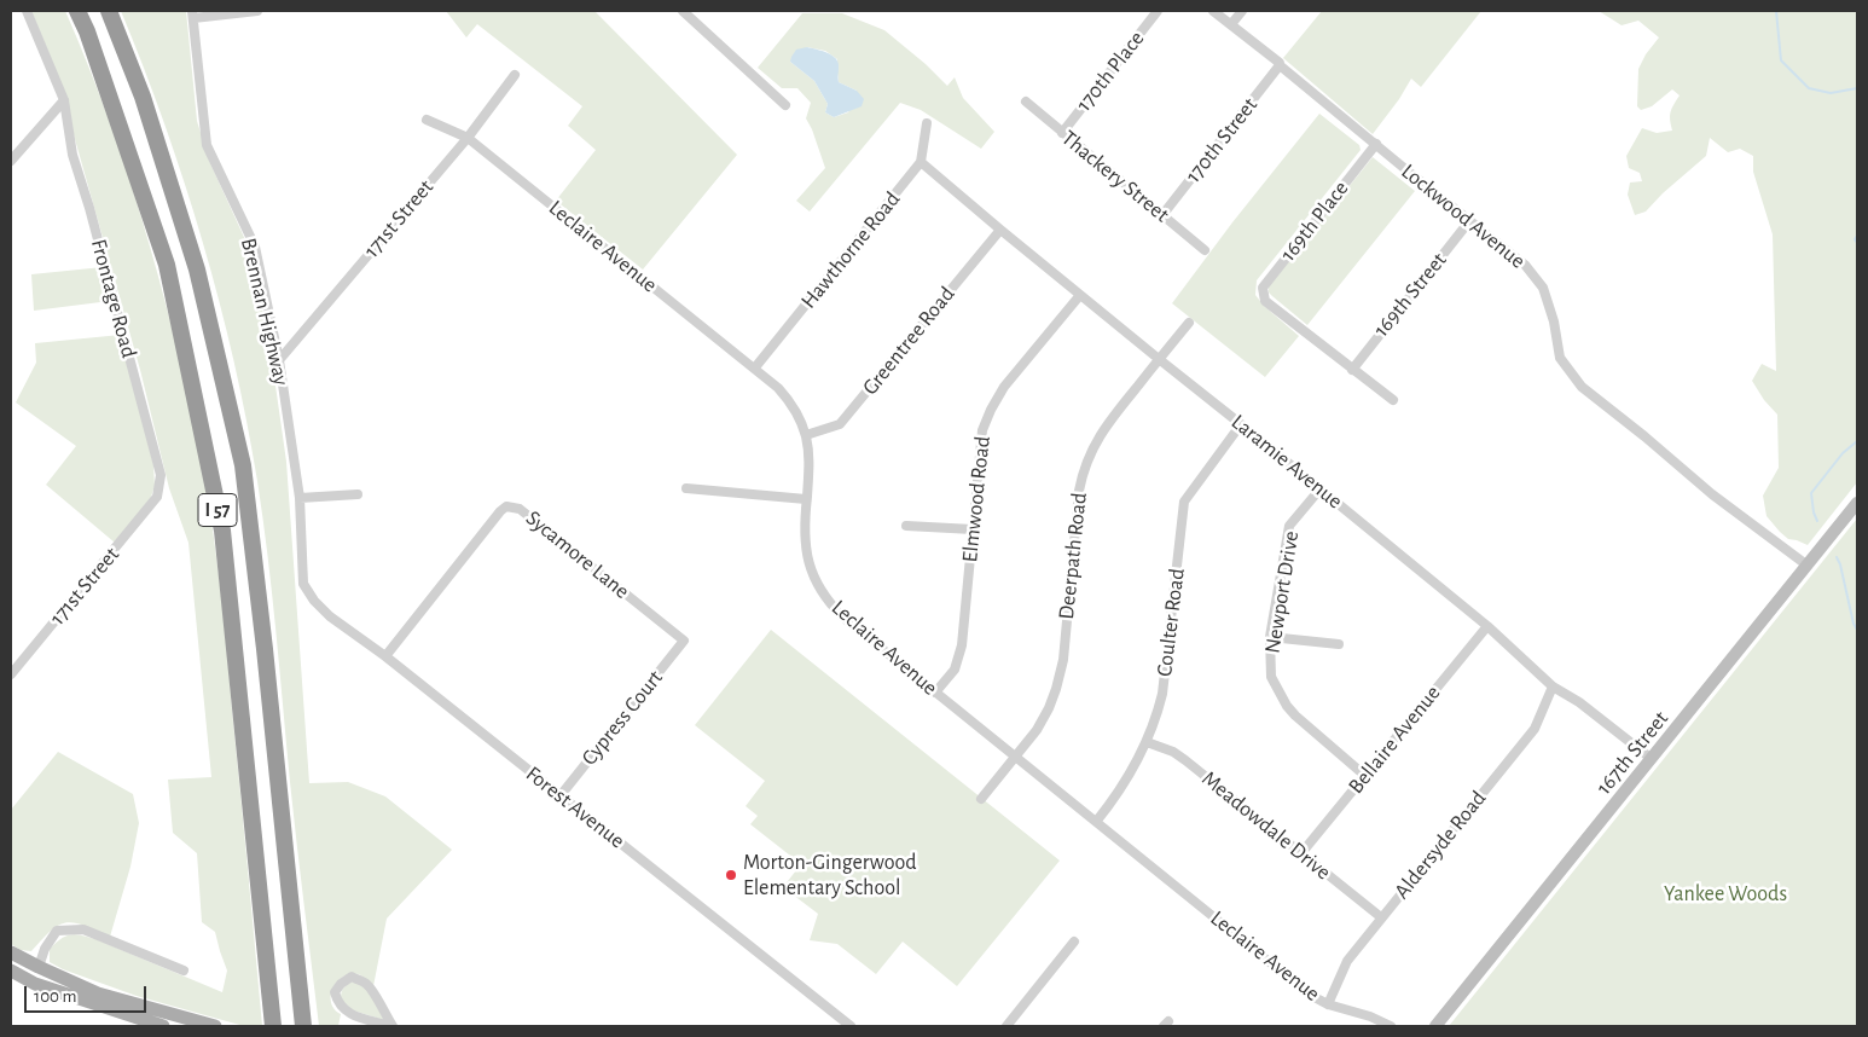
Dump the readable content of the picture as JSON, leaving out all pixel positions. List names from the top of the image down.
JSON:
{
  "streets": {
    "highway": ["I 57"],
    "main road": ["167th Street"],
    "street": [
      "170th Place",
      "170th Street",
      "Thackery Street",
      "Lockwood Avenue",
      "171st Street",
      "169th Place",
      "Leclaire Avenue",
      "Hawthorne Road",
      "169th Street",
      "Frontage Road",
      "Brennan Highway",
      "Greentree Road",
      "Laramie Avenue",
      "Elmwood Road",
      "Sycamore Lane",
      "Deerpath Road",
      "Newport Drive",
      "Coulter Road",
      "Cypress Court",
      "Bellaire Avenue",
      "Forest Avenue",
      "Meadowdale Drive",
      "Aldersyde Road"
    ]
  },
  "crossings": [
    ["170th Place", "Thackery Street"],
    ["170th Street", "Thackery Street"],
    ["170th Street", "Lockwood Avenue"],
    ["Lockwood Avenue", "169th Place"],
    ["Lockwood Avenue", "169th Street"],
    ["Lockwood Avenue", "167th Street"],
    ["171st Street", "Leclaire Avenue"],
    ["171st Street", "Frontage Road"],
    ["171st Street", "Brennan Highway"],
    ["169th Place", "169th Street"],
    ["Leclaire Avenue", "Hawthorne Road"],
    ["Leclaire Avenue", "Greentree Road"],
    ["Leclaire Avenue", "Elmwood Road"],
    ["Leclaire Avenue", "Deerpath Road"],
    ["Leclaire Avenue", "Coulter Road"],
    ["Leclaire Avenue", "Aldersyde Road"],
    ["Hawthorne Road", "Laramie Avenue"],
    ["Brennan Highway", "Forest Avenue"],
    ["Greentree Road", "Laramie Avenue"],
    ["Laramie Avenue", "Elmwood Road"],
    ["Laramie Avenue", "Deerpath Road"],
    ["Laramie Avenue", "Newport Drive"],
    ["Laramie Avenue", "Coulter Road"],
    ["Laramie Avenue", "Bellaire Avenue"],
    ["Laramie Avenue", "167th Street"],
    ["Laramie Avenue", "Aldersyde Road"],
    ["Sycamore Lane", "Cypress Court"],
    ["Sycamore Lane", "Forest Avenue"],
    ["Newport Drive", "Bellaire Avenue"],
    ["Coulter Road", "Meadowdale Drive"],
    ["Cypress Court", "Forest Avenue"],
    ["Bellaire Avenue", "Meadowdale Drive"],
    ["Meadowdale Drive", "Aldersyde Road"]
  ],
  "parks": ["Yankee Woods"],
  "places": ["Morton-Gingerwood Elementary School"],
  "scale_bar": "100 m"
}
